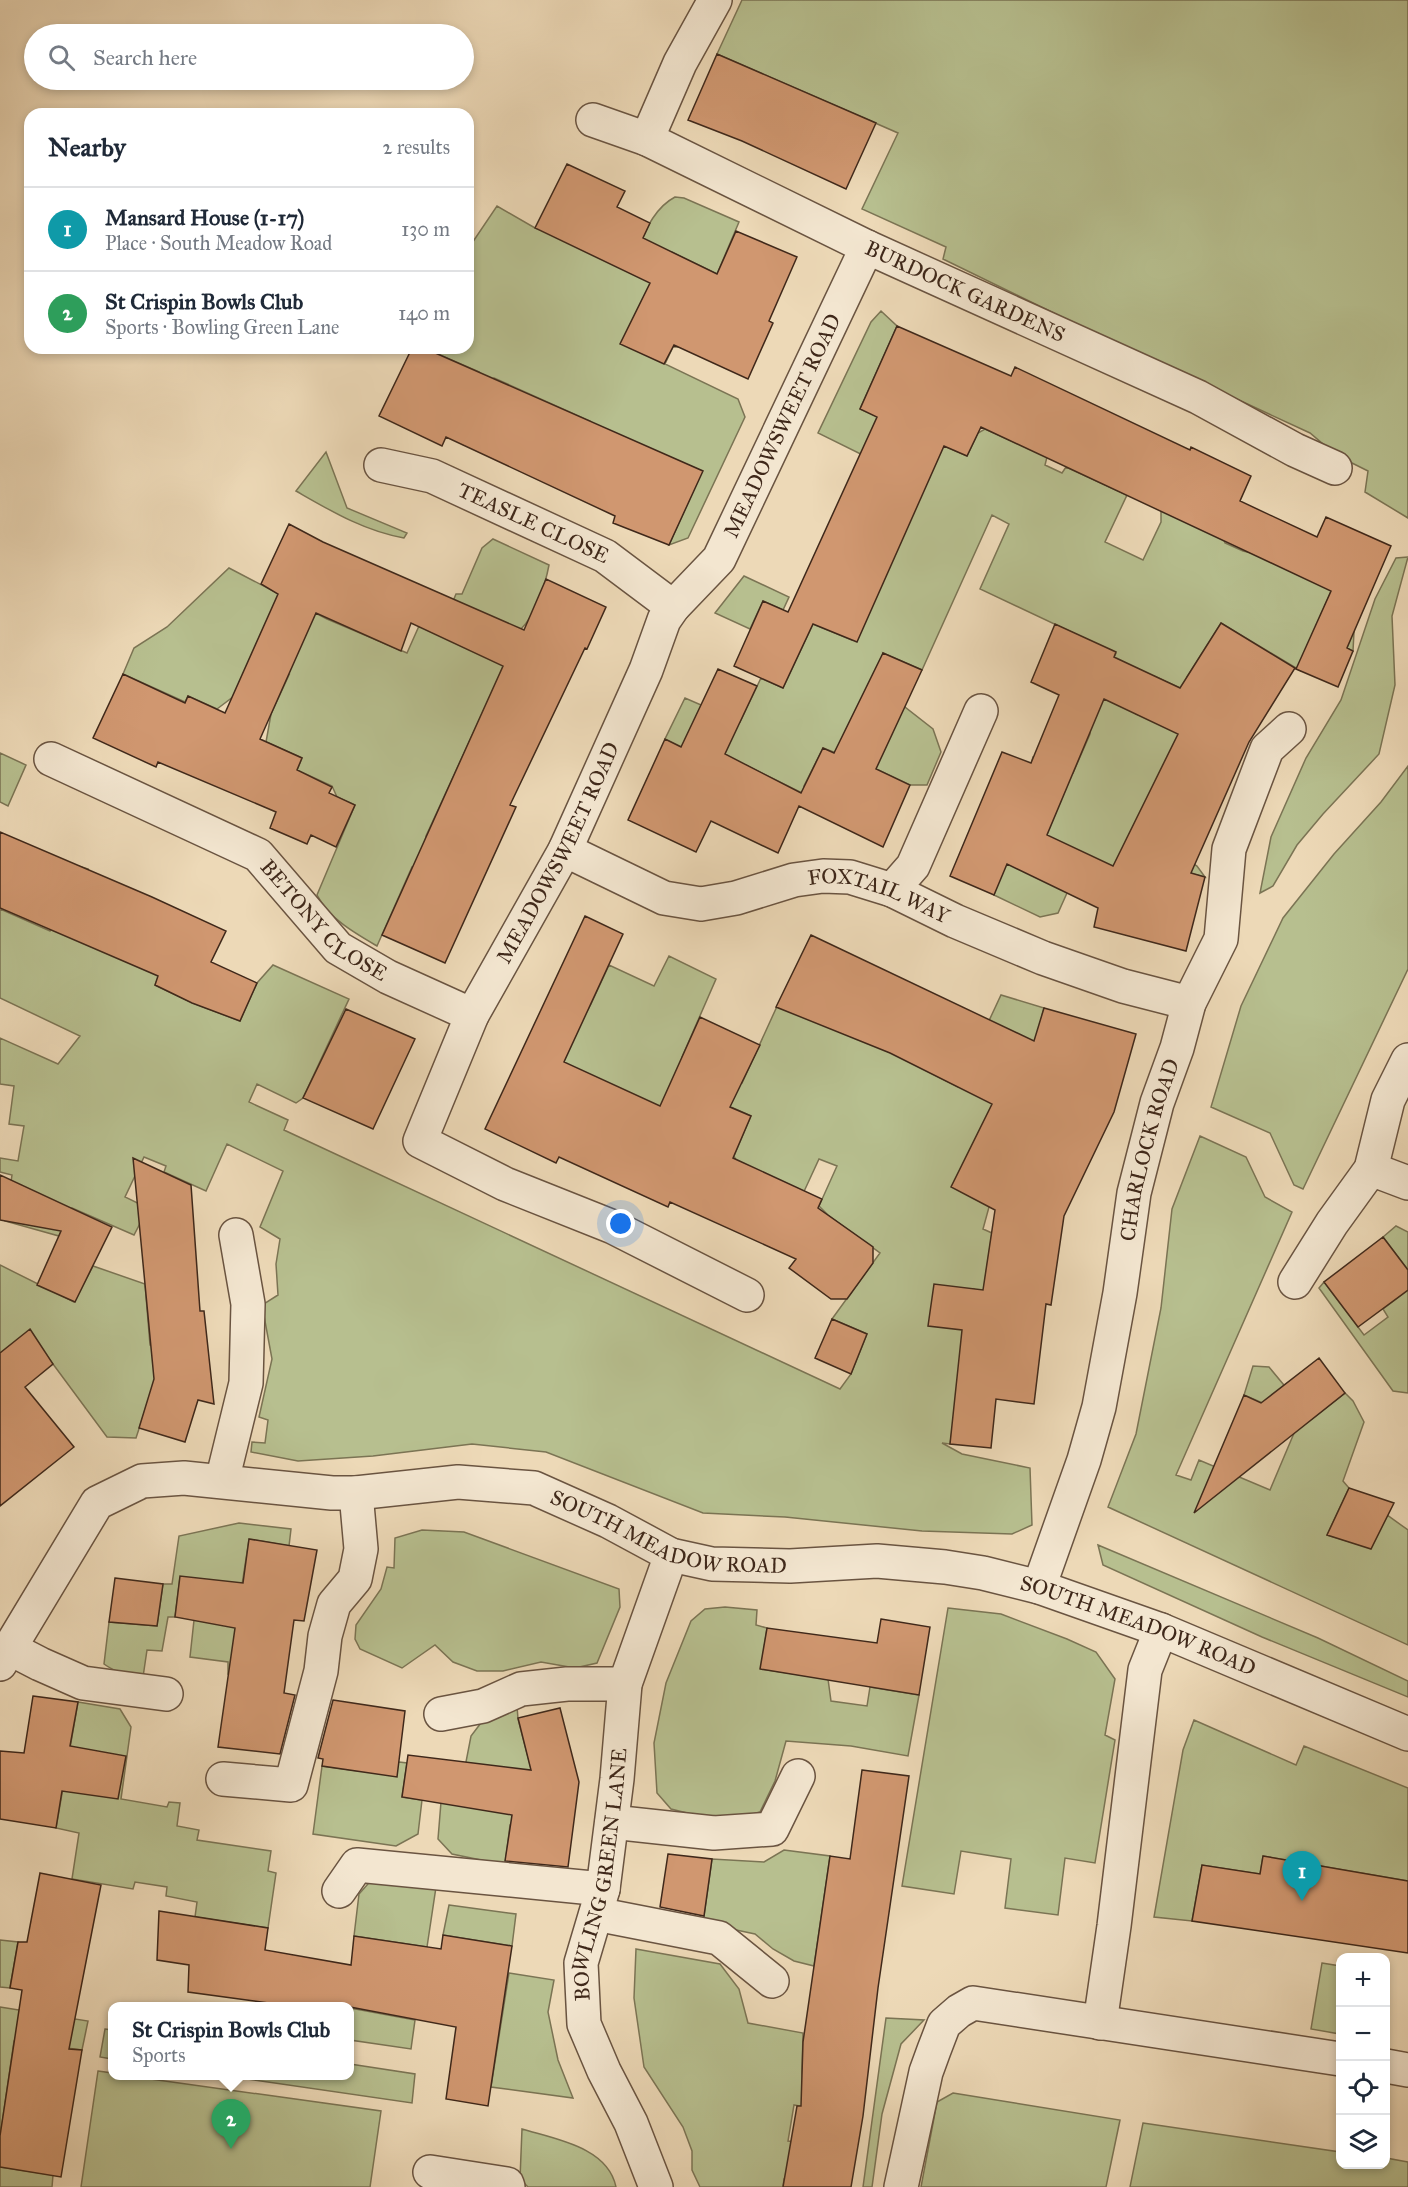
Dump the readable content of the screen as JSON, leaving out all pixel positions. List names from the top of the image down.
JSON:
{
  "streets": {
    "street": [
      "BURDOCK GARDENS",
      "MEADOWSWEET ROAD",
      "TEASLE CLOSE",
      "FOXTAIL WAY",
      "BETONY CLOSE",
      "CHARLOCK ROAD",
      "SOUTH MEADOW ROAD",
      "BOWLING GREEN LANE"
    ]
  },
  "crossings": [
    ["BURDOCK GARDENS", "MEADOWSWEET ROAD"],
    ["MEADOWSWEET ROAD", "TEASLE CLOSE"],
    ["MEADOWSWEET ROAD", "FOXTAIL WAY"],
    ["MEADOWSWEET ROAD", "BETONY CLOSE"],
    ["FOXTAIL WAY", "CHARLOCK ROAD"],
    ["CHARLOCK ROAD", "SOUTH MEADOW ROAD"],
    ["SOUTH MEADOW ROAD", "BOWLING GREEN LANE"]
  ],
  "page": {
    "search": "Search here",
    "heading": ["Nearby", "2 results"],
    "list": [
      {
        "mark": "1",
        "name": "Mansard House (1-17)",
        "note": "Place · South Meadow Road",
        "value": "130 m"
      },
      {
        "mark": "2",
        "name": "St Crispin Bowls Club",
        "note": "Sports · Bowling Green Lane",
        "value": "140 m"
      }
    ],
    "pins": ["1", "2"],
    "map_buttons": ["+", "−"],
    "popup": ["St Crispin Bowls Club", "Sports"]
  }
}
